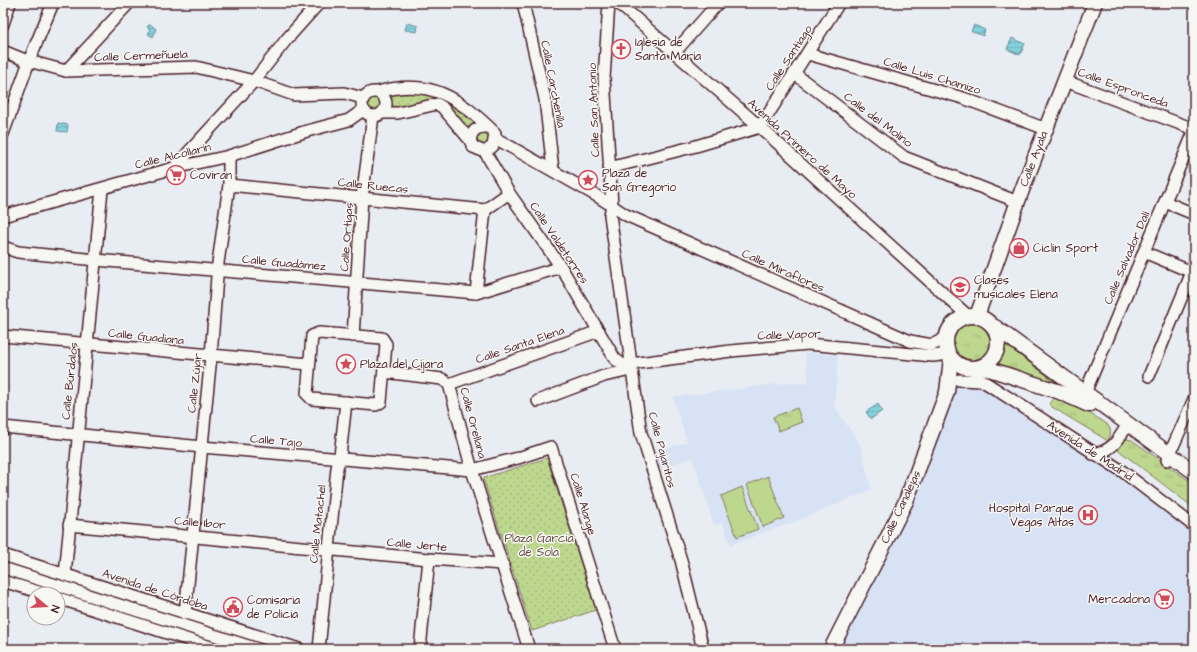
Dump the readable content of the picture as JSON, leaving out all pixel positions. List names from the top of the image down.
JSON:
{
  "streets": {
    "main road": ["Calle Ayala", "Calle Canalejas"],
    "street": [
      "Calle Cermeñuela",
      "Calle Santiago",
      "Calle Luis Chamizo",
      "Calle Carchenilla",
      "Calle Espronceda",
      "Calle San Antonio",
      "Calle del Molino",
      "Avenida Primero de Mayo",
      "Calle Alcollarín",
      "Calle Ruecas",
      "Calle Ortigas",
      "Calle Valdetorres",
      "Calle Salvador Dalí",
      "Calle Guadámez",
      "Calle Miraflores",
      "Calle Vapor",
      "Calle Guadiana",
      "Calle Santa Elena",
      "Calle Búrdalos",
      "Calle Zújar",
      "Calle Orellana",
      "Calle Tajo",
      "Calle Pajaritos",
      "Avenida de Madrid",
      "Calle Alange",
      "Calle Ibor",
      "Calle Matachel",
      "Calle Jerte",
      "Avenida de Córdoba"
    ]
  },
  "crossings": [
    ["Calle Cermeñuela", "Calle Alcollarín"],
    ["Calle Cermeñuela", "Calle Ortigas"],
    ["Calle Cermeñuela", "Calle Valdetorres"],
    ["Calle Santiago", "Calle Luis Chamizo"],
    ["Calle Santiago", "Calle del Molino"],
    ["Calle Santiago", "Avenida Primero de Mayo"],
    ["Calle Luis Chamizo", "Calle Ayala"],
    ["Calle Espronceda", "Calle Ayala"],
    ["Calle San Antonio", "Avenida Primero de Mayo"],
    ["Calle del Molino", "Calle Ayala"],
    ["Avenida Primero de Mayo", "Calle Ayala"],
    ["Avenida Primero de Mayo", "Calle Miraflores"],
    ["Avenida Primero de Mayo", "Calle Vapor"],
    ["Avenida Primero de Mayo", "Avenida de Madrid"],
    ["Avenida Primero de Mayo", "Calle Canalejas"],
    ["Calle Alcollarín", "Calle Ortigas"],
    ["Calle Alcollarín", "Calle Valdetorres"],
    ["Calle Alcollarín", "Calle Búrdalos"],
    ["Calle Alcollarín", "Calle Zújar"],
    ["Calle Ayala", "Calle Miraflores"],
    ["Calle Ayala", "Calle Vapor"],
    ["Calle Ayala", "Avenida de Madrid"],
    ["Calle Ayala", "Calle Canalejas"],
    ["Calle Ruecas", "Calle Ortigas"],
    ["Calle Ruecas", "Calle Zújar"],
    ["Calle Ortigas", "Calle Valdetorres"],
    ["Calle Ortigas", "Calle Guadámez"],
    ["Calle Valdetorres", "Calle Guadámez"],
    ["Calle Valdetorres", "Calle Vapor"],
    ["Calle Valdetorres", "Calle Santa Elena"],
    ["Calle Valdetorres", "Calle Pajaritos"],
    ["Calle Guadámez", "Calle Búrdalos"],
    ["Calle Guadámez", "Calle Zújar"],
    ["Calle Miraflores", "Calle Vapor"],
    ["Calle Miraflores", "Calle Pajaritos"],
    ["Calle Miraflores", "Avenida de Madrid"],
    ["Calle Miraflores", "Calle Canalejas"],
    ["Calle Vapor", "Calle Pajaritos"],
    ["Calle Vapor", "Avenida de Madrid"],
    ["Calle Vapor", "Calle Canalejas"],
    ["Calle Guadiana", "Calle Búrdalos"],
    ["Calle Guadiana", "Calle Zújar"],
    ["Calle Santa Elena", "Calle Orellana"],
    ["Calle Búrdalos", "Calle Tajo"],
    ["Calle Búrdalos", "Calle Ibor"],
    ["Calle Búrdalos", "Avenida de Córdoba"],
    ["Calle Zújar", "Calle Tajo"],
    ["Calle Zújar", "Calle Ibor"],
    ["Calle Zújar", "Avenida de Córdoba"],
    ["Calle Orellana", "Calle Tajo"],
    ["Calle Orellana", "Calle Alange"],
    ["Calle Orellana", "Calle Jerte"],
    ["Calle Tajo", "Calle Alange"],
    ["Calle Tajo", "Calle Matachel"],
    ["Avenida de Madrid", "Calle Canalejas"],
    ["Calle Ibor", "Calle Matachel"],
    ["Calle Ibor", "Calle Jerte"],
    ["Calle Matachel", "Calle Jerte"]
  ],
  "parks": ["Plaza García de Sola"],
  "places": {
    "church": ["Iglesia de Santa María"],
    "supermarket": ["Coviran", "Mercadona"],
    "place": ["Plaza de San Gregorio", "Plaza del Cíjara"],
    "shop": ["Ciclin Sport"],
    "school or university": ["Clases musicales Elena"],
    "hospital": ["Hospital Parque Vegas Altas"],
    "public building": ["Comisaria de Policia"]
  },
  "north": "right"
}
